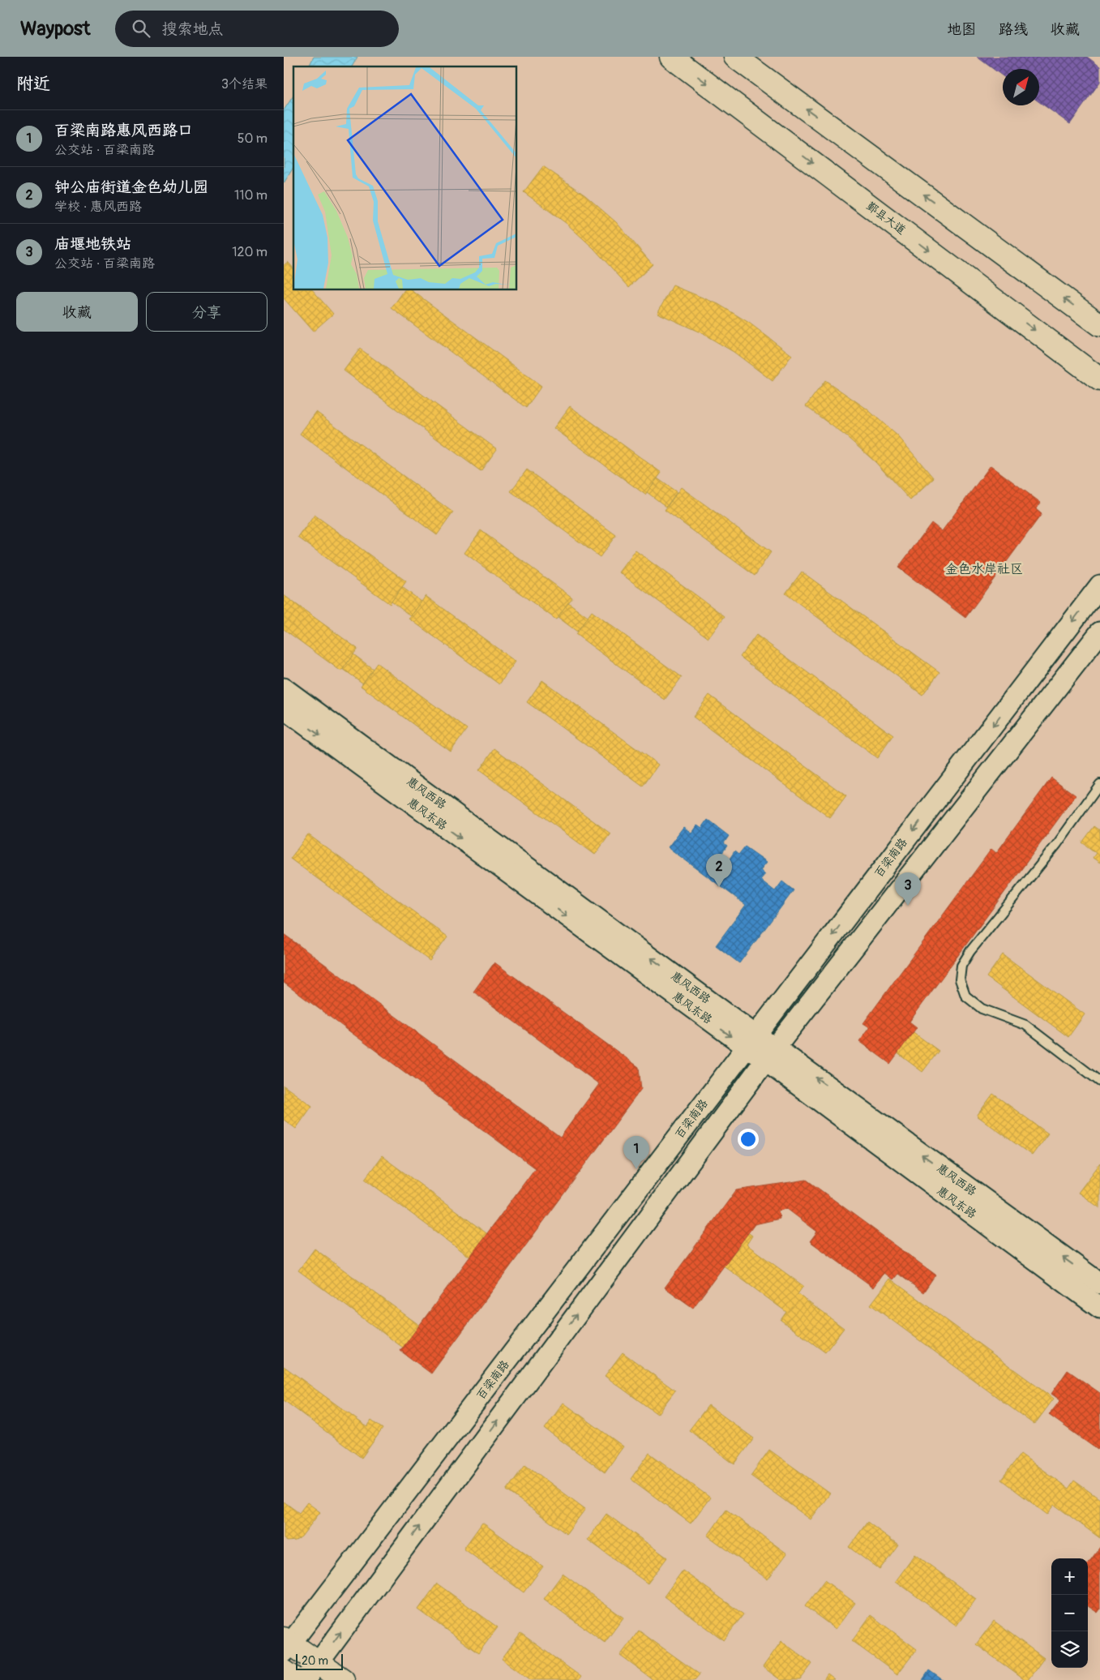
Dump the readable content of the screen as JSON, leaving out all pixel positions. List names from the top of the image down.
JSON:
{
  "streets": {
    "main road": ["鄞县大道"],
    "street": ["惠风西路", "惠风东路", "百梁南路"]
  },
  "crossings": [
    ["惠风西路", "惠风东路"],
    ["惠风西路", "百梁南路"],
    ["惠风东路", "百梁南路"]
  ],
  "one_way": ["惠风西路", "惠风东路"],
  "districts": ["金色水岸社区"],
  "scale_bar": "20 m",
  "north": "top right",
  "page": {
    "header": "Waypost",
    "search": "搜索地点",
    "nav": ["地图", "路线", "收藏"],
    "heading": ["附近", "3个结果"],
    "list": [
      {
        "mark": "1",
        "name": "百梁南路惠风西路口",
        "note": "公交站 · 百梁南路",
        "value": "50 m"
      },
      {
        "mark": "2",
        "name": "钟公庙街道金色幼儿园",
        "note": "学校 · 惠风西路",
        "value": "110 m"
      },
      {
        "mark": "3",
        "name": "庙堰地铁站",
        "note": "公交站 · 百梁南路",
        "value": "120 m"
      }
    ],
    "buttons": ["收藏", "分享"],
    "pins": ["2", "3", "1"],
    "map_buttons": ["+", "−"],
    "scale": "20 m"
  }
}
